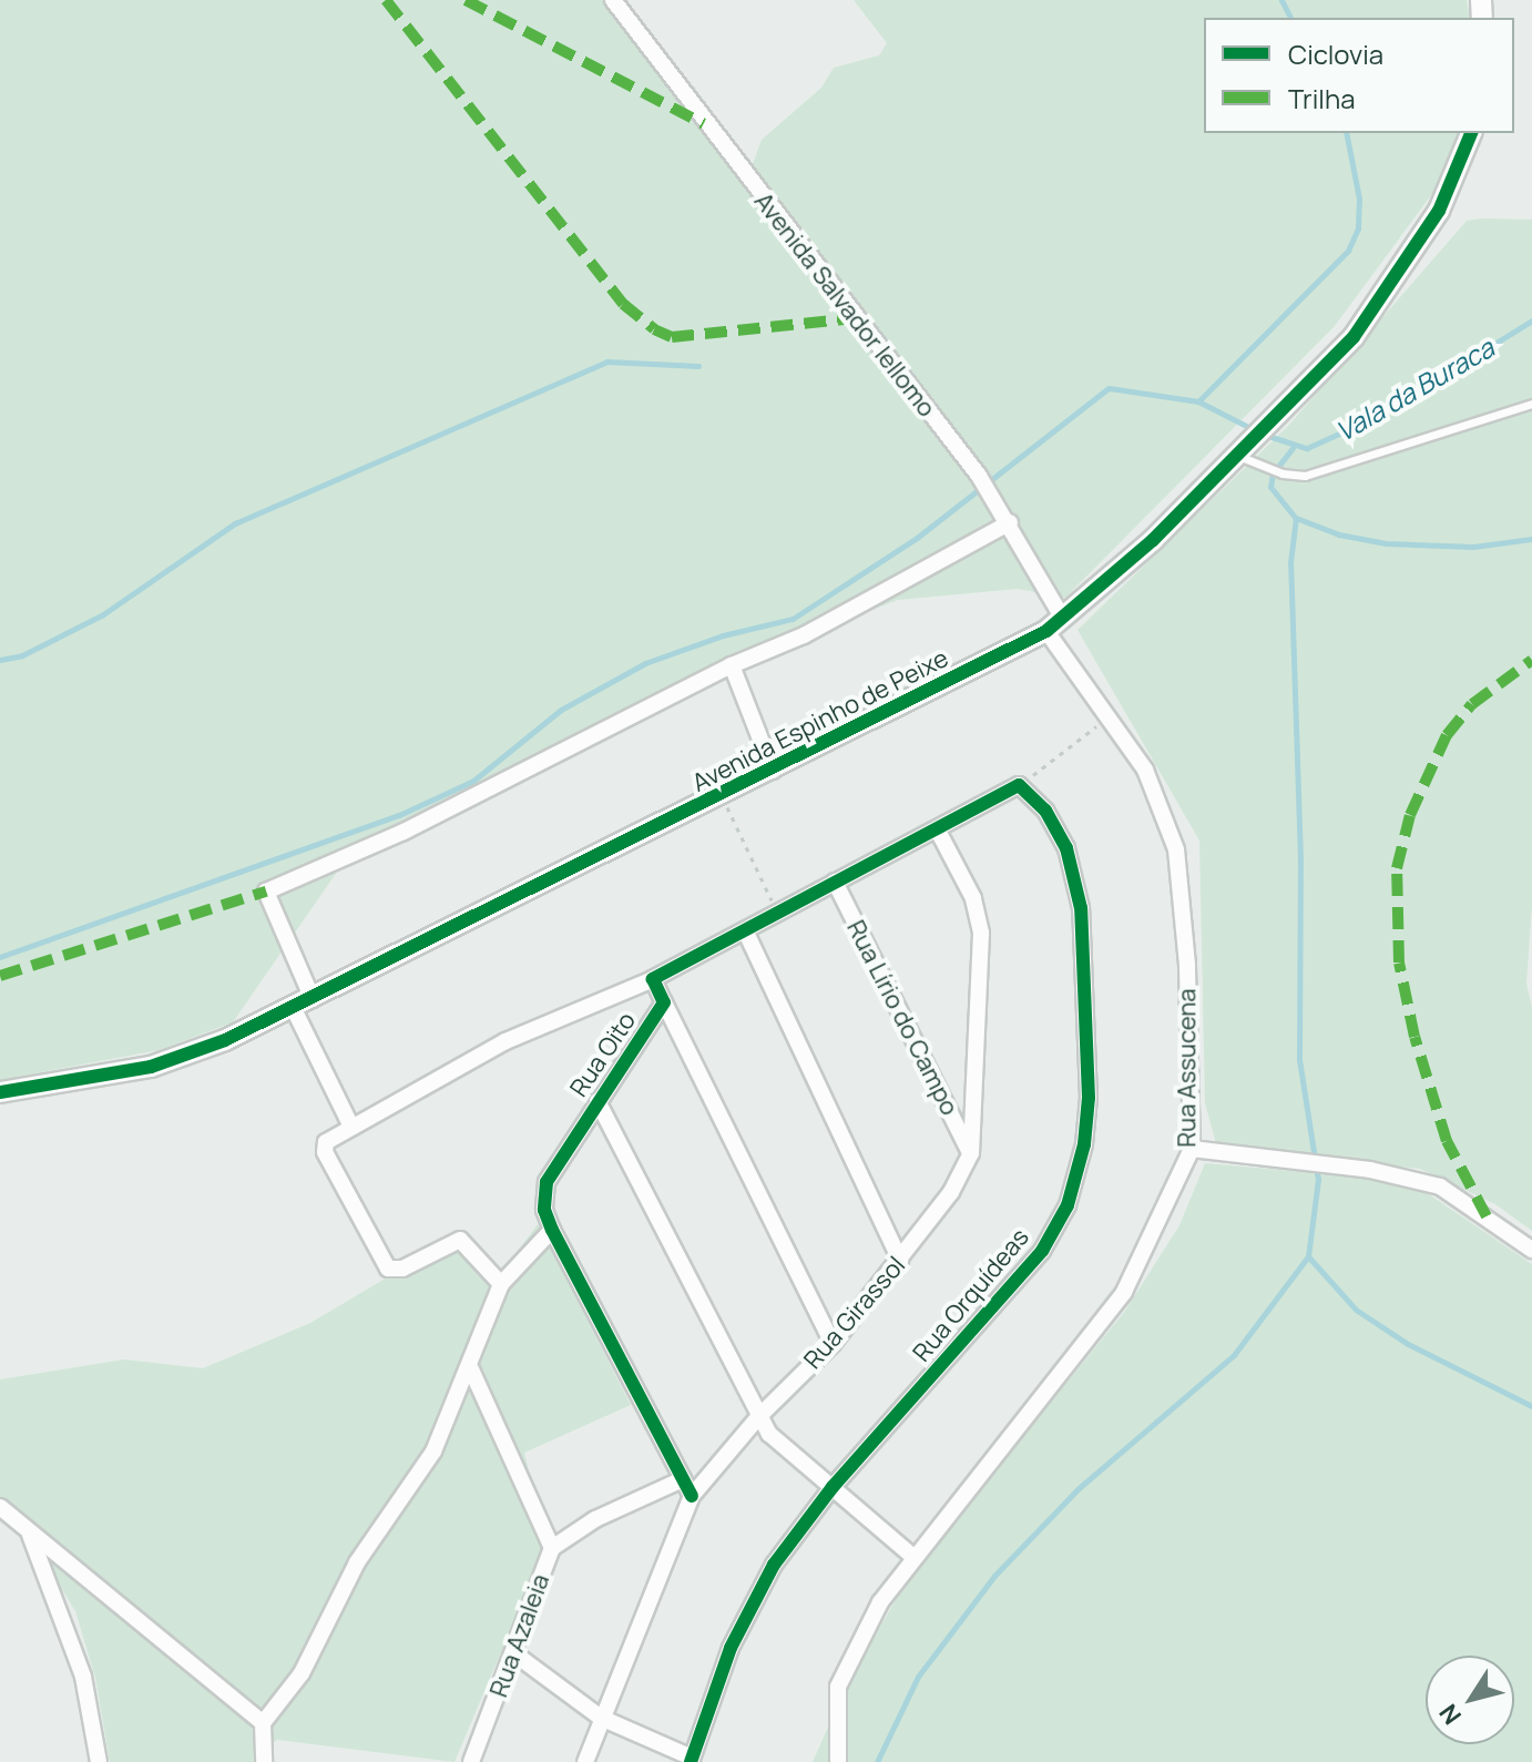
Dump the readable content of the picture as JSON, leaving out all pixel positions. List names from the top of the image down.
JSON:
{
  "streets": {
    "street": [
      "Avenida Salvador Iellomo",
      "Avenida Espinho de Peixe",
      "Rua Lírio do Campo",
      "Rua Oito",
      "Rua Assucena",
      "Rua Orquídeas",
      "Rua Girassol",
      "Rua Azaleia"
    ]
  },
  "crossings": [
    ["Avenida Salvador Iellomo", "Avenida Espinho de Peixe"],
    ["Avenida Salvador Iellomo", "Rua Assucena"],
    ["Avenida Espinho de Peixe", "Rua Assucena"],
    ["Rua Lírio do Campo", "Rua Oito"],
    ["Rua Lírio do Campo", "Rua Girassol"],
    ["Rua Oito", "Rua Orquídeas"],
    ["Rua Oito", "Rua Girassol"],
    ["Rua Oito", "Rua Azaleia"]
  ],
  "water": ["Vala da Buraca"],
  "legend": ["Ciclovia", "Trilha"],
  "north": "bottom left"
}
